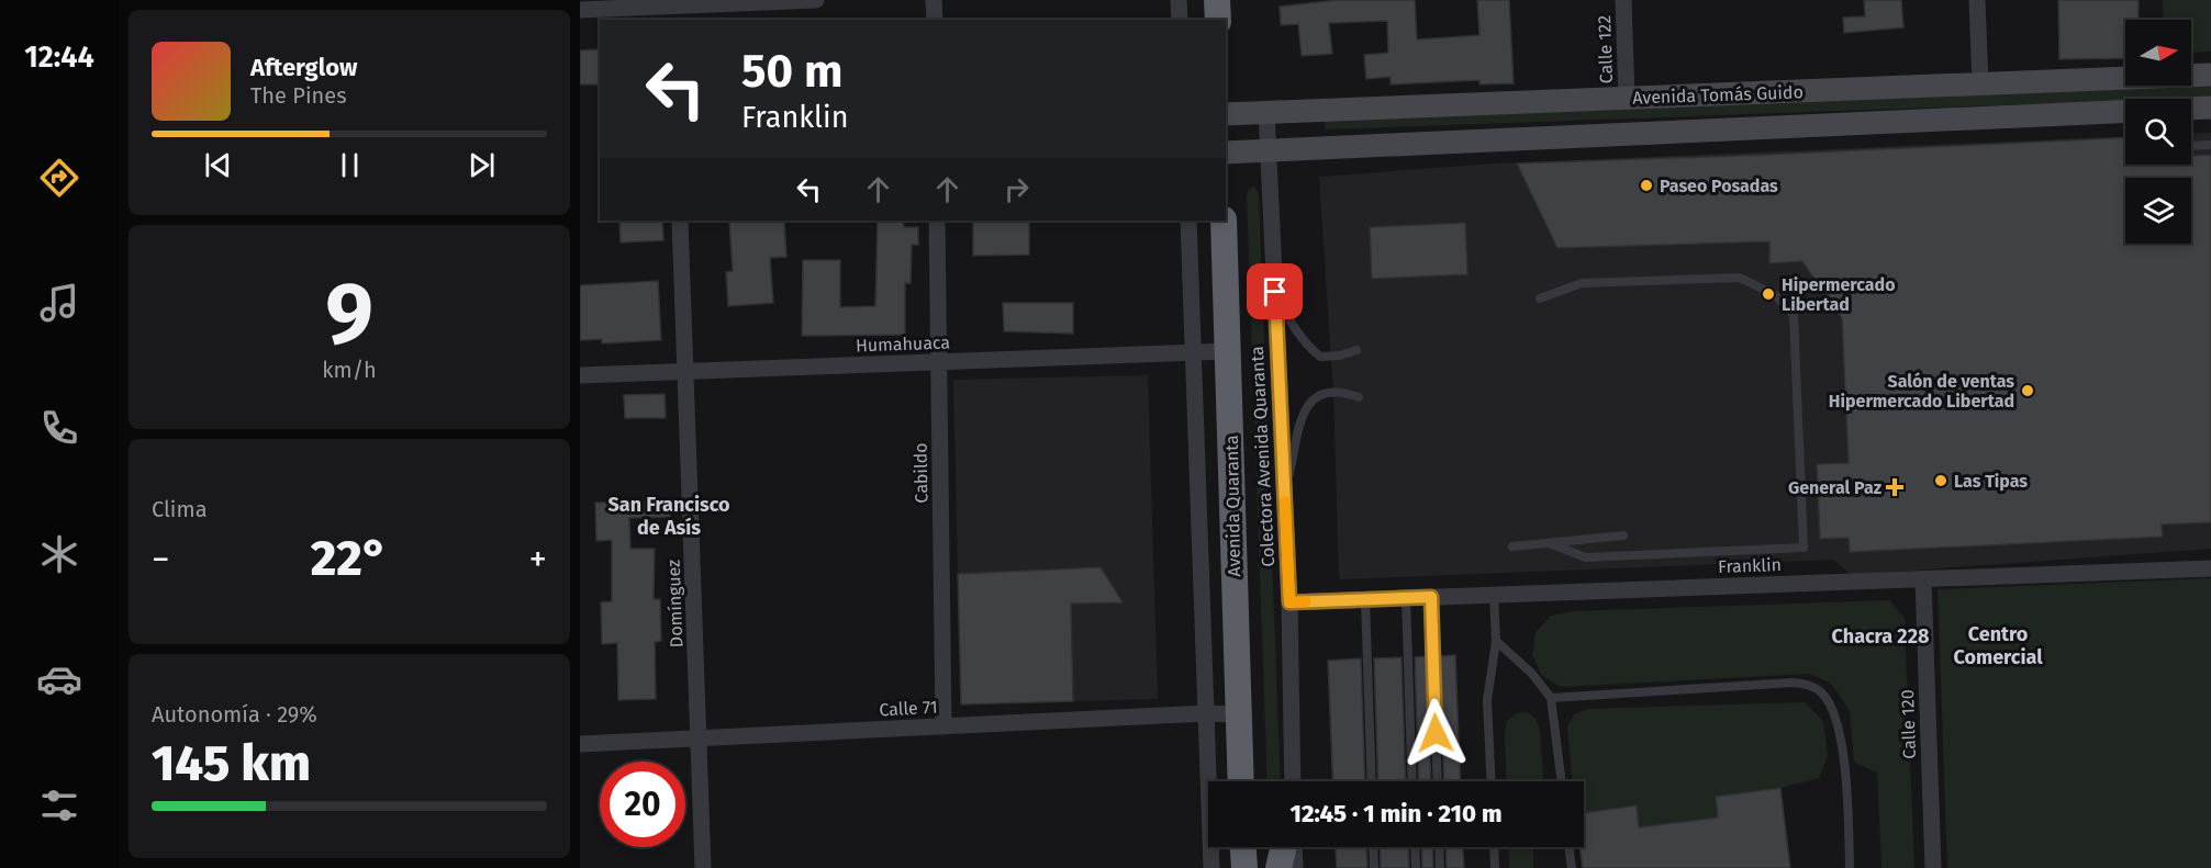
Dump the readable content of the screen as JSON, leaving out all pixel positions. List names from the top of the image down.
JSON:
{
  "streets": {
    "highway": ["Avenida Quaranta"],
    "main road": ["Avenida Tomás Guido"],
    "street": [
      "Calle 122",
      "Humahuaca",
      "Colectora Avenida Quaranta",
      "Cabildo",
      "Franklin",
      "Domínguez",
      "Calle 71",
      "Calle 120"
    ]
  },
  "crossings": [
    ["Calle 122", "Avenida Tomás Guido"],
    ["Avenida Tomás Guido", "Colectora Avenida Quaranta"],
    ["Humahuaca", "Cabildo"],
    ["Humahuaca", "Avenida Quaranta"],
    ["Humahuaca", "Domínguez"],
    ["Colectora Avenida Quaranta", "Franklin"],
    ["Cabildo", "Calle 71"],
    ["Avenida Quaranta", "Calle 71"],
    ["Franklin", "Calle 120"],
    ["Domínguez", "Calle 71"]
  ],
  "districts": ["San Francisco de Asís", "Centro Comercial", "Chacra 228"],
  "places": {
    "other": [
      "Paseo Posadas",
      "Hipermercado Libertad",
      "Salón de ventas Hipermercado Libertad",
      "Las Tipas"
    ],
    "health": ["General Paz"]
  },
  "north": "right",
  "page": {
    "tabs": "12:44",
    "turn": ["50 m", "Franklin"],
    "song": ["Afterglow", "The Pines"],
    "tile": [
      ["9", "km/h"],
      "Clima",
      ["Autonomía · 29%", "145 km"]
    ],
    "heat": ["−", "22°", "+"],
    "limit": "20",
    "trip": "12:45 · 1 min · 210 m"
  }
}
